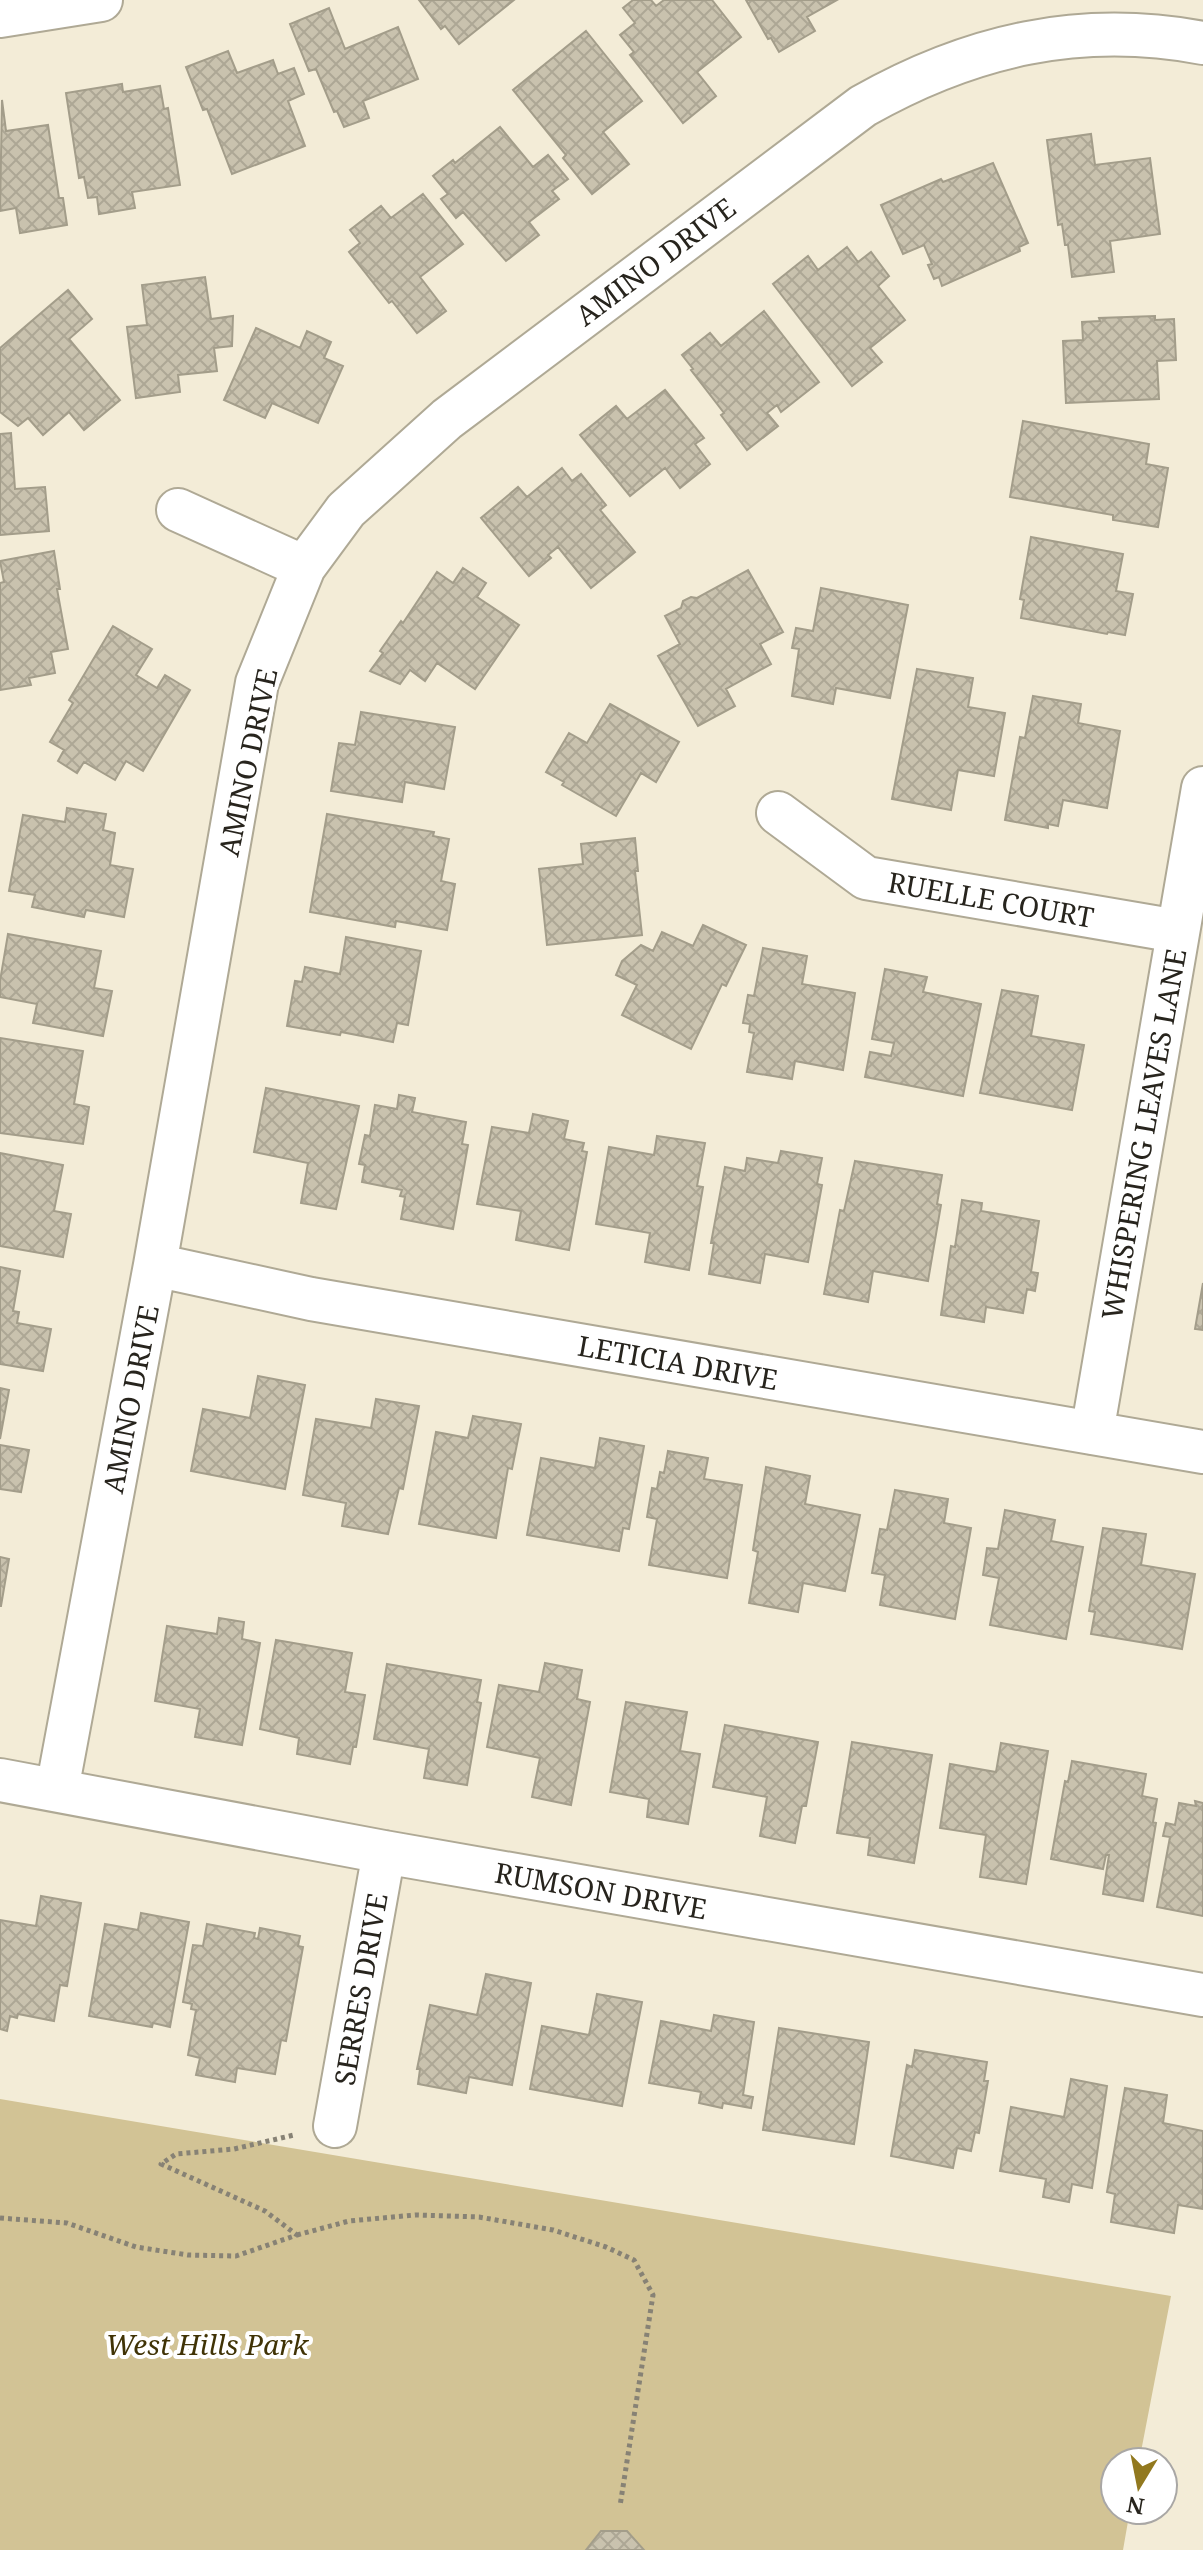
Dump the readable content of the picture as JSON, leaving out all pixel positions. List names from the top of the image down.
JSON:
{
  "streets": {
    "street": [
      "AMINO DRIVE",
      "RUELLE COURT",
      "WHISPERING LEAVES LANE",
      "LETICIA DRIVE",
      "RUMSON DRIVE",
      "SERRES DRIVE"
    ]
  },
  "crossings": [
    ["AMINO DRIVE", "LETICIA DRIVE"],
    ["AMINO DRIVE", "RUMSON DRIVE"],
    ["RUELLE COURT", "WHISPERING LEAVES LANE"],
    ["WHISPERING LEAVES LANE", "LETICIA DRIVE"],
    ["RUMSON DRIVE", "SERRES DRIVE"]
  ],
  "parks": ["West Hills Park"],
  "north": "bottom"
}
